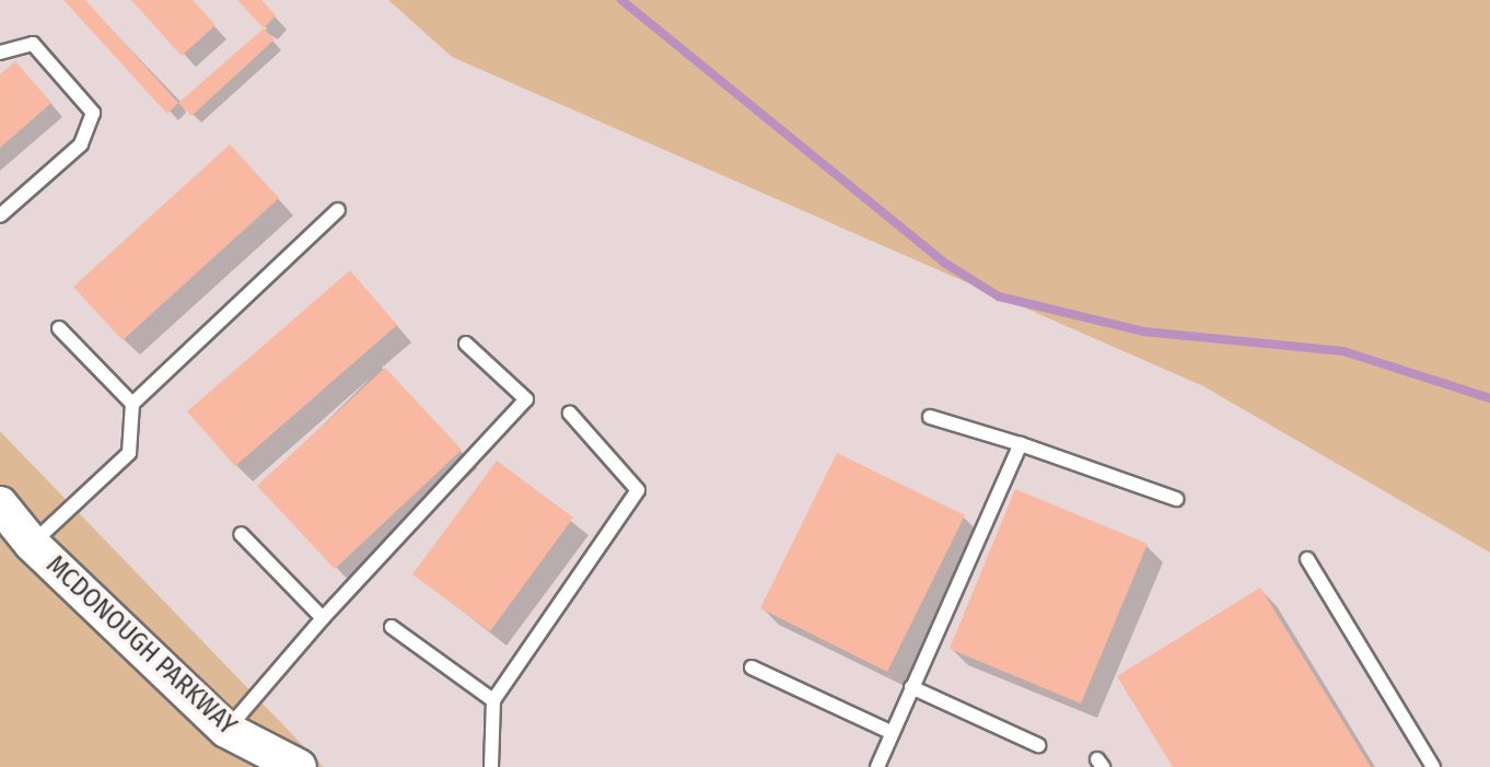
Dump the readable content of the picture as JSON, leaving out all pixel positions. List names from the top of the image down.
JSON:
{
  "streets": {
    "street": ["MCDONOUGH PARKWAY"]
  }
}
